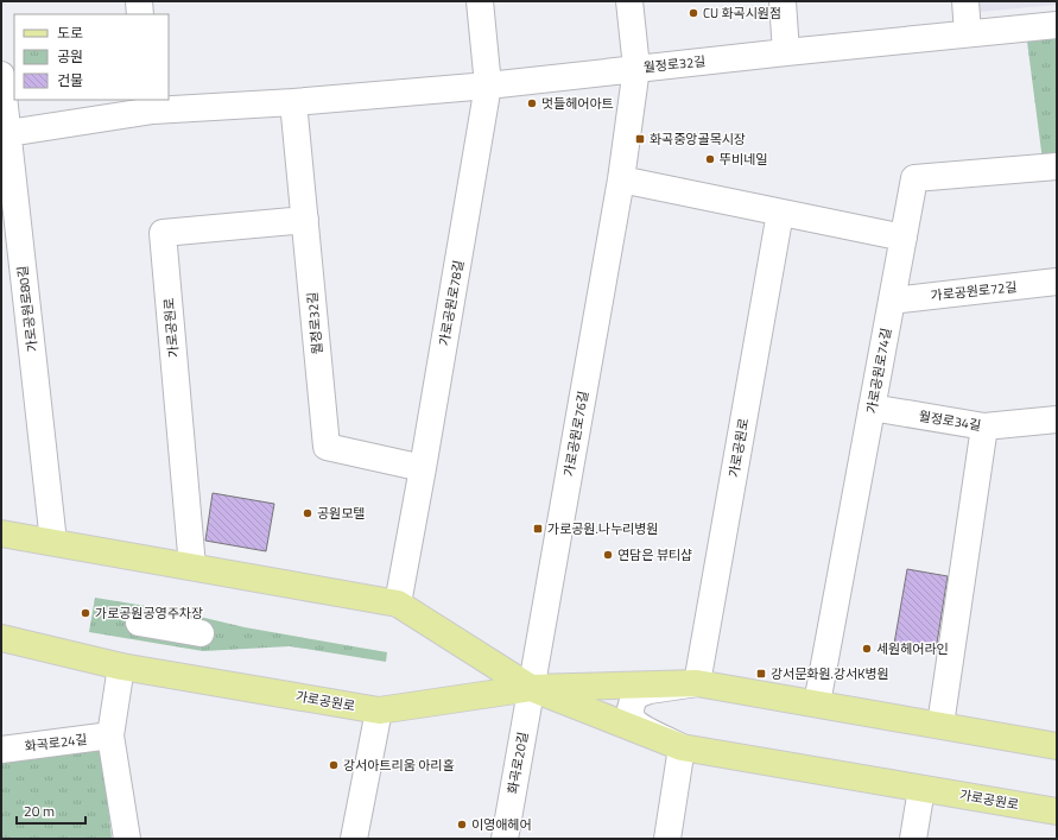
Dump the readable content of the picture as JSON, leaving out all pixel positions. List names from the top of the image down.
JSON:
{
  "streets": {
    "main road": ["가로공원로"],
    "street": [
      "월정로32길",
      "가로공원로72길",
      "가로공원로78길",
      "가로공원로80길",
      "가로공원로74길",
      "월정로34길",
      "가로공원로76길",
      "화곡로24길",
      "화곡로20길"
    ]
  },
  "crossings": [
    ["월정로32길", "가로공원로78길"],
    ["월정로32길", "가로공원로80길"],
    ["월정로32길", "가로공원로"],
    ["월정로32길", "가로공원로76길"],
    ["가로공원로72길", "가로공원로74길"],
    ["가로공원로78길", "가로공원로"],
    ["가로공원로80길", "가로공원로"],
    ["가로공원로", "가로공원로74길"],
    ["가로공원로", "가로공원로76길"],
    ["가로공원로", "화곡로20길"],
    ["가로공원로74길", "월정로34길"],
    ["가로공원로76길", "화곡로20길"]
  ],
  "places": {
    "other": [
      "CU 화곡시원점",
      "멋들헤어아트",
      "뚜비네일",
      "공원모텔",
      "연담은 뷰티샵",
      "가로공원공영주차장",
      "세원헤어라인",
      "강서아트리움 아리홀",
      "이영애헤어"
    ],
    "transit": ["화곡중앙골목시장", "가로공원.나누리병원", "강서문화원.강서K병원"]
  },
  "legend": ["도로", "공원", "건물"],
  "scale_bar": "20 m"
}
